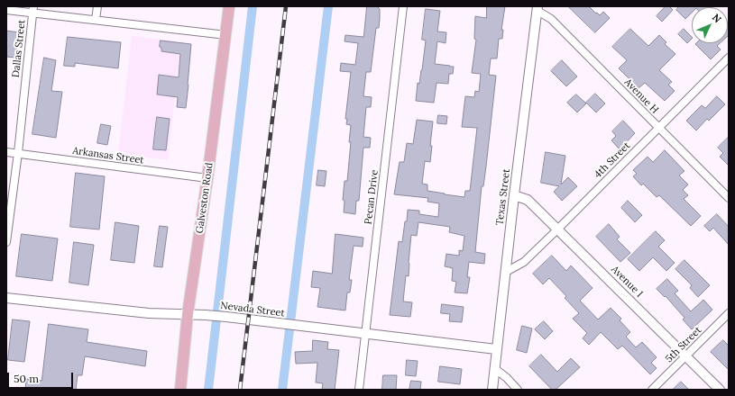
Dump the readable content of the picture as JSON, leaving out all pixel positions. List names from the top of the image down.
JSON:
{
  "streets": {
    "main road": ["Galveston Road"],
    "street": [
      "Dallas Street",
      "Avenue H",
      "Arkansas Street",
      "4th Street",
      "Pecan Drive",
      "Texas Street",
      "Avenue I",
      "Nevada Street",
      "5th Street"
    ]
  },
  "crossings": [
    ["Dallas Street", "Arkansas Street"],
    ["Avenue H", "4th Street"],
    ["Avenue H", "Texas Street"],
    ["Arkansas Street", "Galveston Road"],
    ["4th Street", "Texas Street"],
    ["4th Street", "Avenue I"],
    ["Pecan Drive", "Nevada Street"],
    ["Texas Street", "Avenue I"],
    ["Texas Street", "Nevada Street"],
    ["Galveston Road", "Nevada Street"],
    ["Avenue I", "5th Street"]
  ],
  "scale_bar": "50 m",
  "north": "top right"
}
